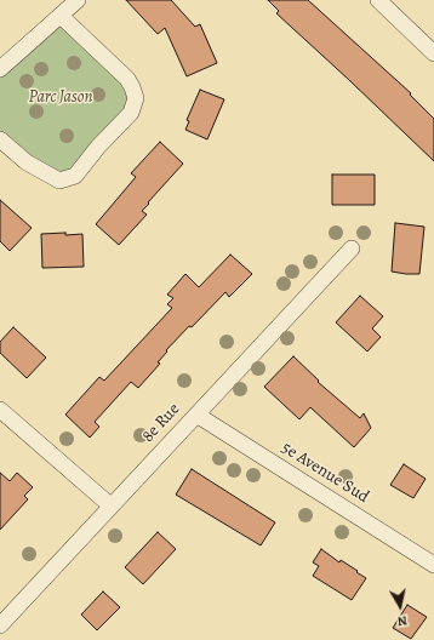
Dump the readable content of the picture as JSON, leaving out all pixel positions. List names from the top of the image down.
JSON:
{
  "streets": {
    "street": ["8e Rue", "5e Avenue Sud"]
  },
  "crossings": [
    ["8e Rue", "5e Avenue Sud"]
  ],
  "parks": ["Parc Jason"],
  "north": "bottom"
}
